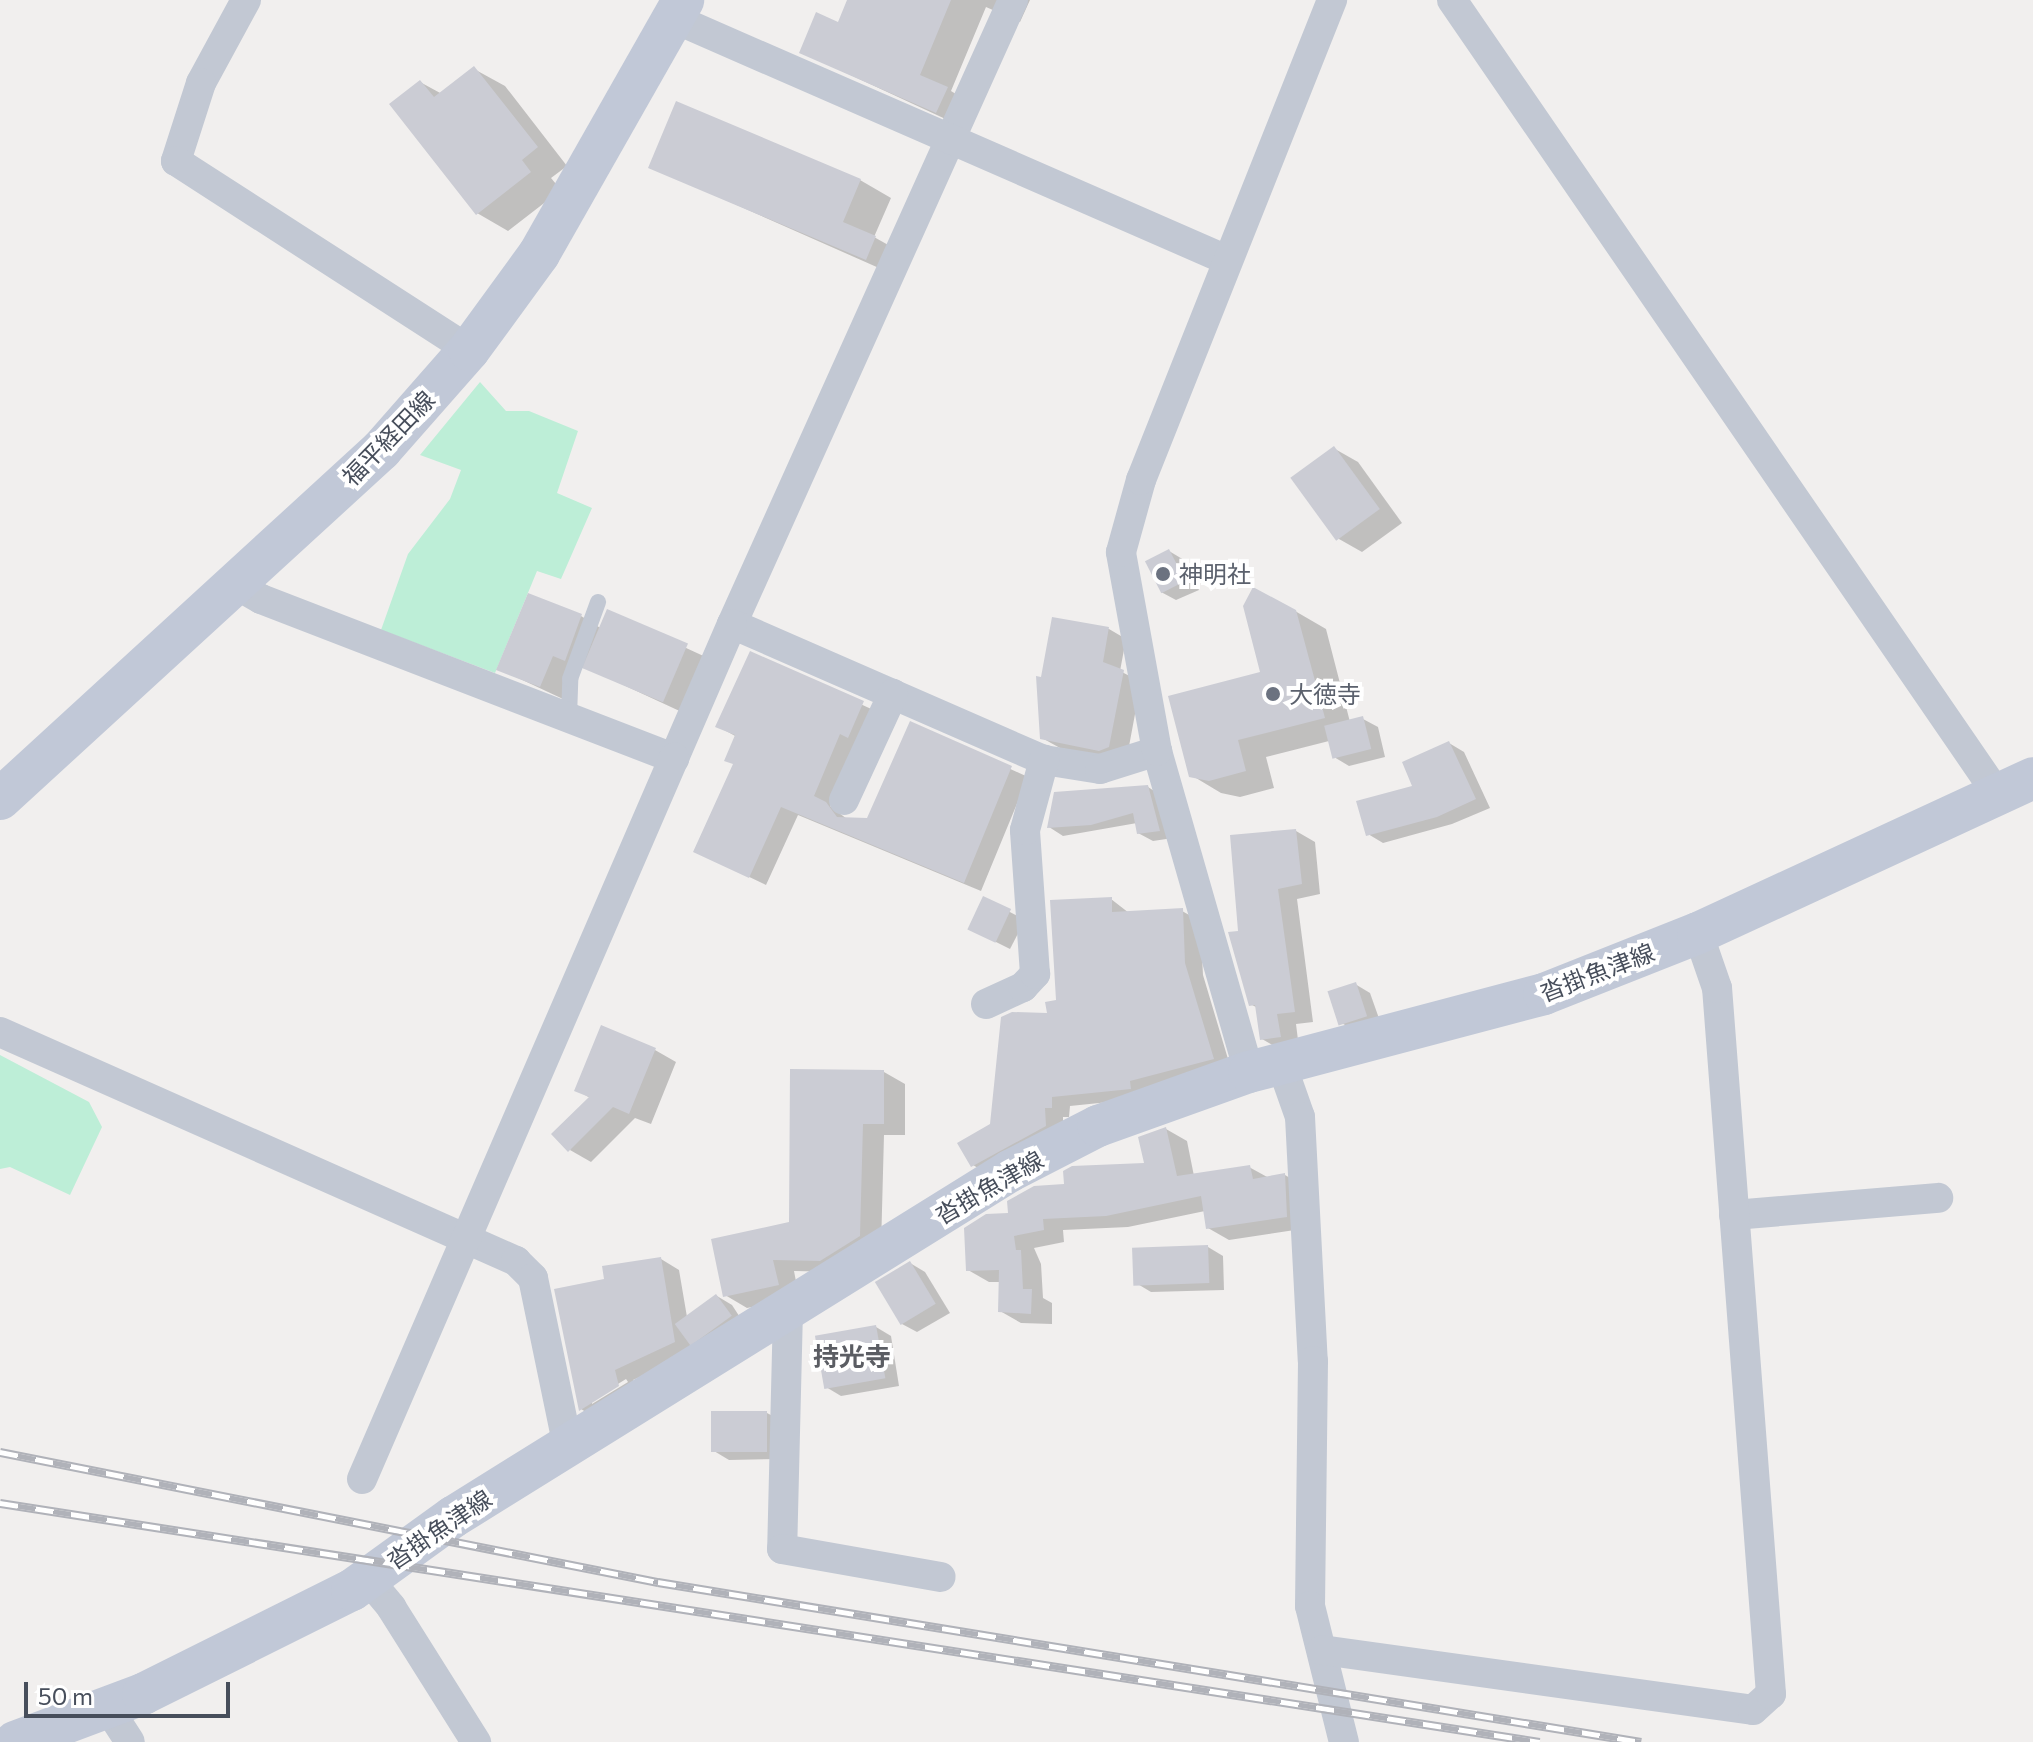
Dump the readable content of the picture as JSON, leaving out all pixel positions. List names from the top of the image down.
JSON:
{
  "streets": {
    "main road": ["福平経田線", "沓掛魚津線"]
  },
  "districts": ["持光寺"],
  "places": ["神明社", "大徳寺"],
  "scale_bar": "50 m"
}
